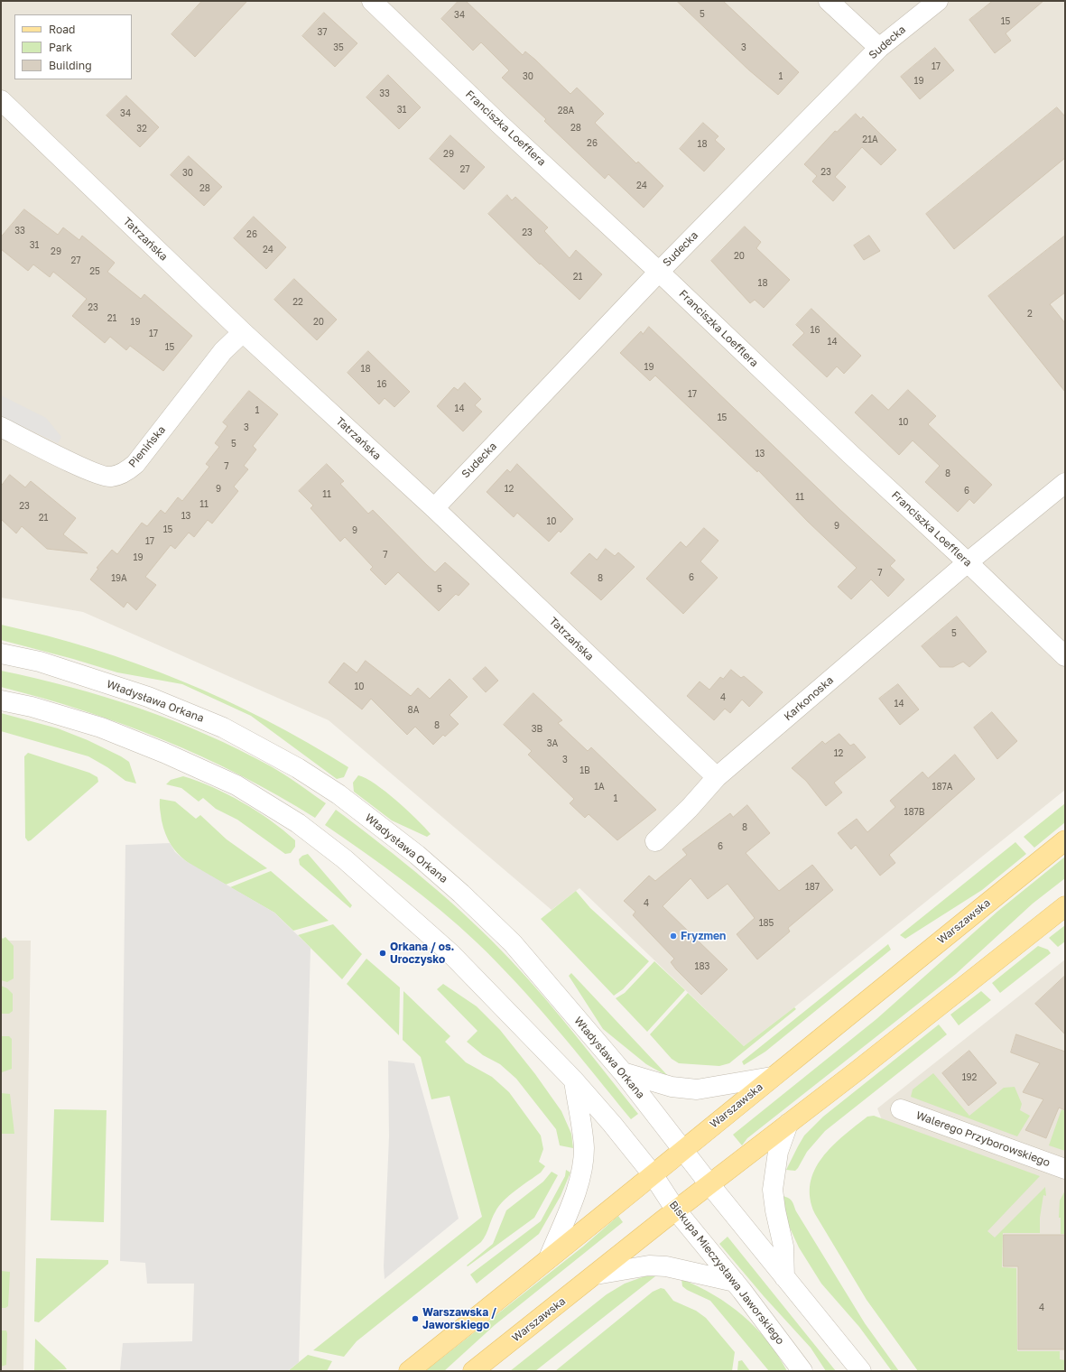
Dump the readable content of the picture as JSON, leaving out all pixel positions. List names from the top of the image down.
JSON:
{
  "streets": {
    "main road": ["Warszawska"],
    "street": [
      "Sudecka",
      "Franciszka Loefflera",
      "Tatrzańska",
      "Pienińska",
      "Karkonoska",
      "Władysława Orkana",
      "Walerego Przyborowskiego",
      "Biskupa Mieczysława Jaworskiego"
    ]
  },
  "crossings": [
    ["Sudecka", "Franciszka Loefflera"],
    ["Sudecka", "Tatrzańska"],
    ["Franciszka Loefflera", "Karkonoska"],
    ["Tatrzańska", "Pienińska"],
    ["Tatrzańska", "Karkonoska"],
    ["Władysława Orkana", "Warszawska"],
    ["Warszawska", "Biskupa Mieczysława Jaworskiego"]
  ],
  "places": ["Fryzmen", "Orkana / os. Uroczysko", "Warszawska / Jaworskiego"],
  "house_numbers": [
    "5",
    "34",
    "15",
    "37",
    "35",
    "3",
    "17",
    "30",
    "1",
    "19",
    "33",
    "31",
    "28A",
    "34",
    "28",
    "32",
    "21A",
    "26",
    "18",
    "29",
    "27",
    "23",
    "30",
    "24",
    "28",
    "33",
    "23",
    "26",
    "31",
    "24",
    "29",
    "20",
    "27",
    "25",
    "21",
    "18",
    "22",
    "23",
    "2",
    "21",
    "19",
    "20",
    "16",
    "17",
    "14",
    "15",
    "19",
    "18",
    "16",
    "17",
    "14",
    "1",
    "15",
    "10",
    "3",
    "5",
    "13",
    "7",
    "8",
    "9",
    "12",
    "6",
    "11",
    "11",
    "11",
    "23",
    "13",
    "21",
    "10",
    "9",
    "15",
    "9",
    "17",
    "7",
    "19",
    "7",
    "6",
    "19A",
    "8",
    "5",
    "5",
    "10",
    "4",
    "14",
    "8A",
    "8",
    "3B",
    "3A",
    "12",
    "3",
    "1B",
    "1A",
    "187A",
    "1",
    "187B",
    "8",
    "6",
    "187",
    "4",
    "185",
    "183",
    "192",
    "4"
  ],
  "legend": ["Road", "Park", "Building"]
}
